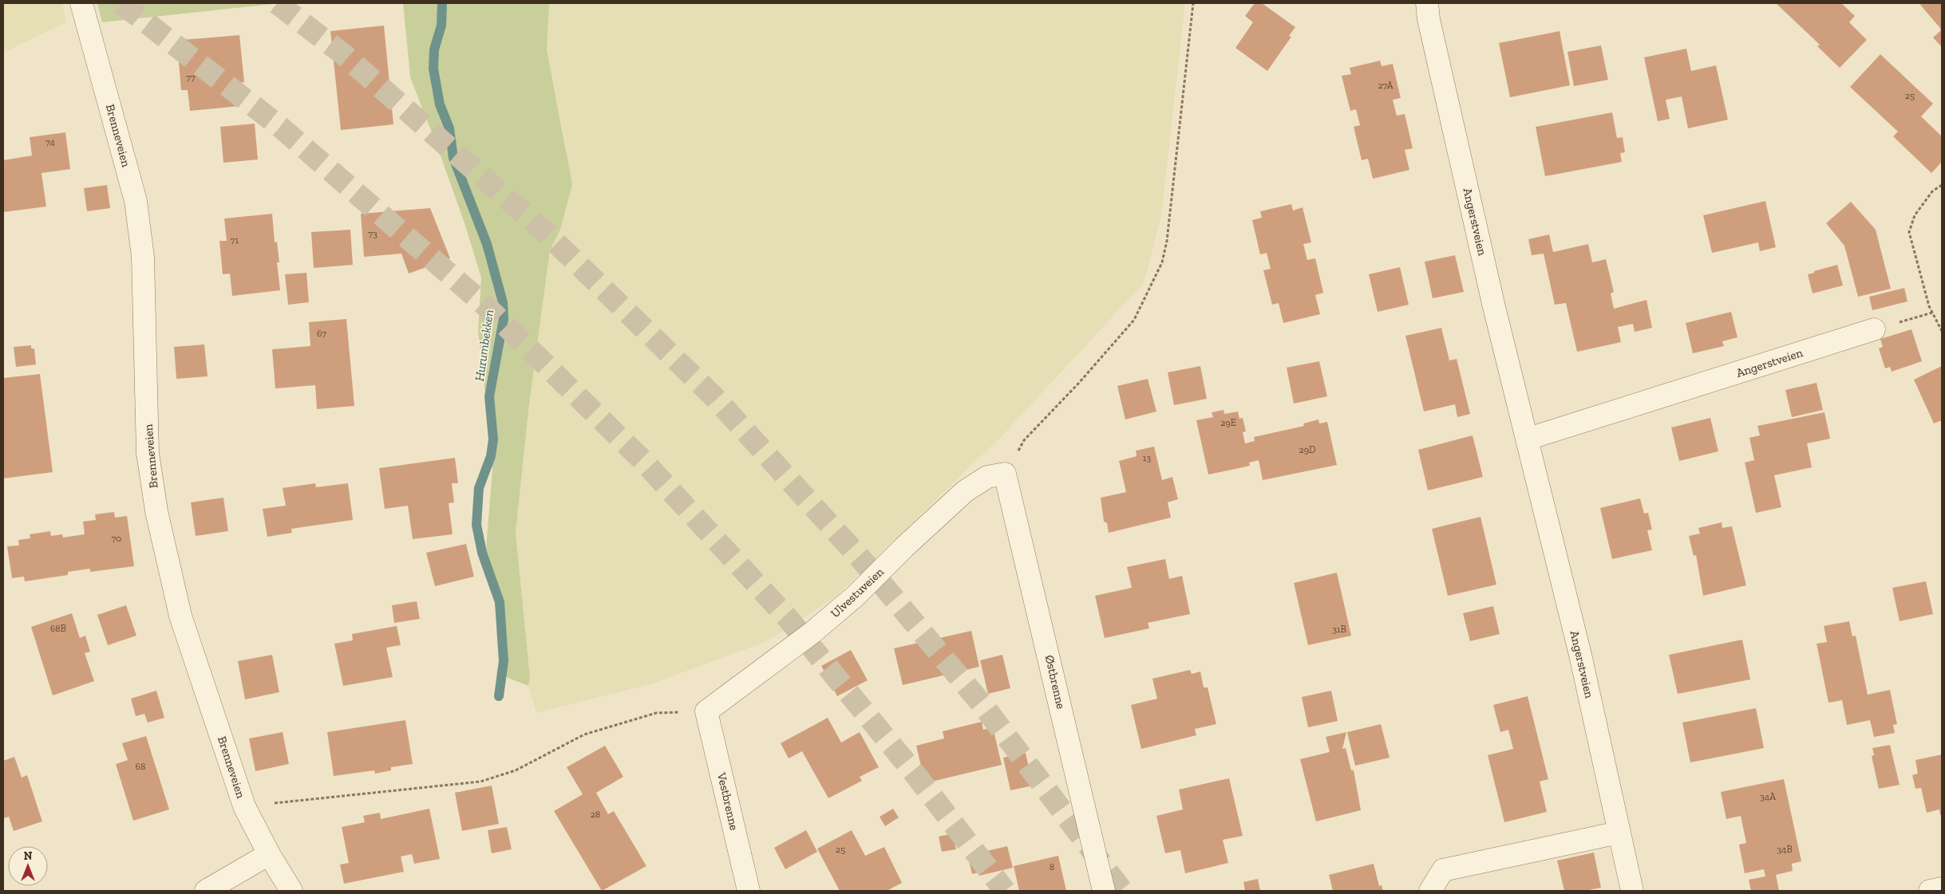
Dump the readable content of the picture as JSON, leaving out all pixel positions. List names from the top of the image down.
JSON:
{
  "streets": {
    "street": [
      "Brenneveien",
      "Angerstveien",
      "Ulvestuveien",
      "Østbrenne",
      "Vestbrenne"
    ]
  },
  "crossings": [
    ["Ulvestuveien", "Østbrenne"],
    ["Ulvestuveien", "Vestbrenne"]
  ],
  "water": ["Hurumbekken"],
  "house_numbers": [
    "77",
    "27A",
    "25",
    "74",
    "73",
    "71",
    "67",
    "29E",
    "29D",
    "13",
    "70",
    "68B",
    "31B",
    "68",
    "34A",
    "28",
    "25",
    "34B",
    "8"
  ],
  "north": "top"
}
